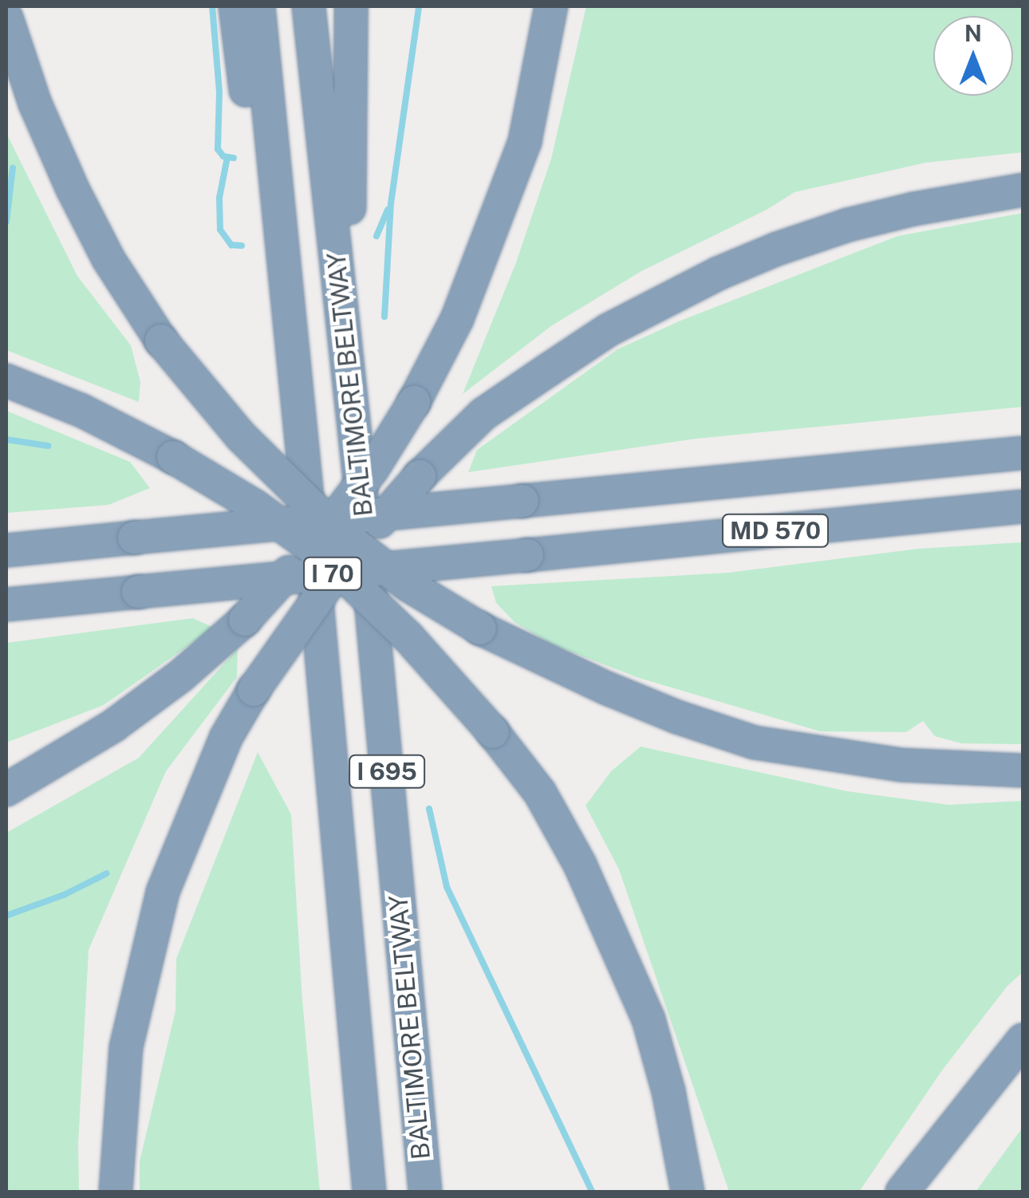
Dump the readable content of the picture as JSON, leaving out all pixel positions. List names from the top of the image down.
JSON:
{
  "streets": {
    "highway": [
      "BALTIMORE BELTWAY",
      "MD 570",
      "I 70",
      "I 695"
    ]
  },
  "crossings": [
    ["MD 570", "I 70"]
  ],
  "north": "top"
}
